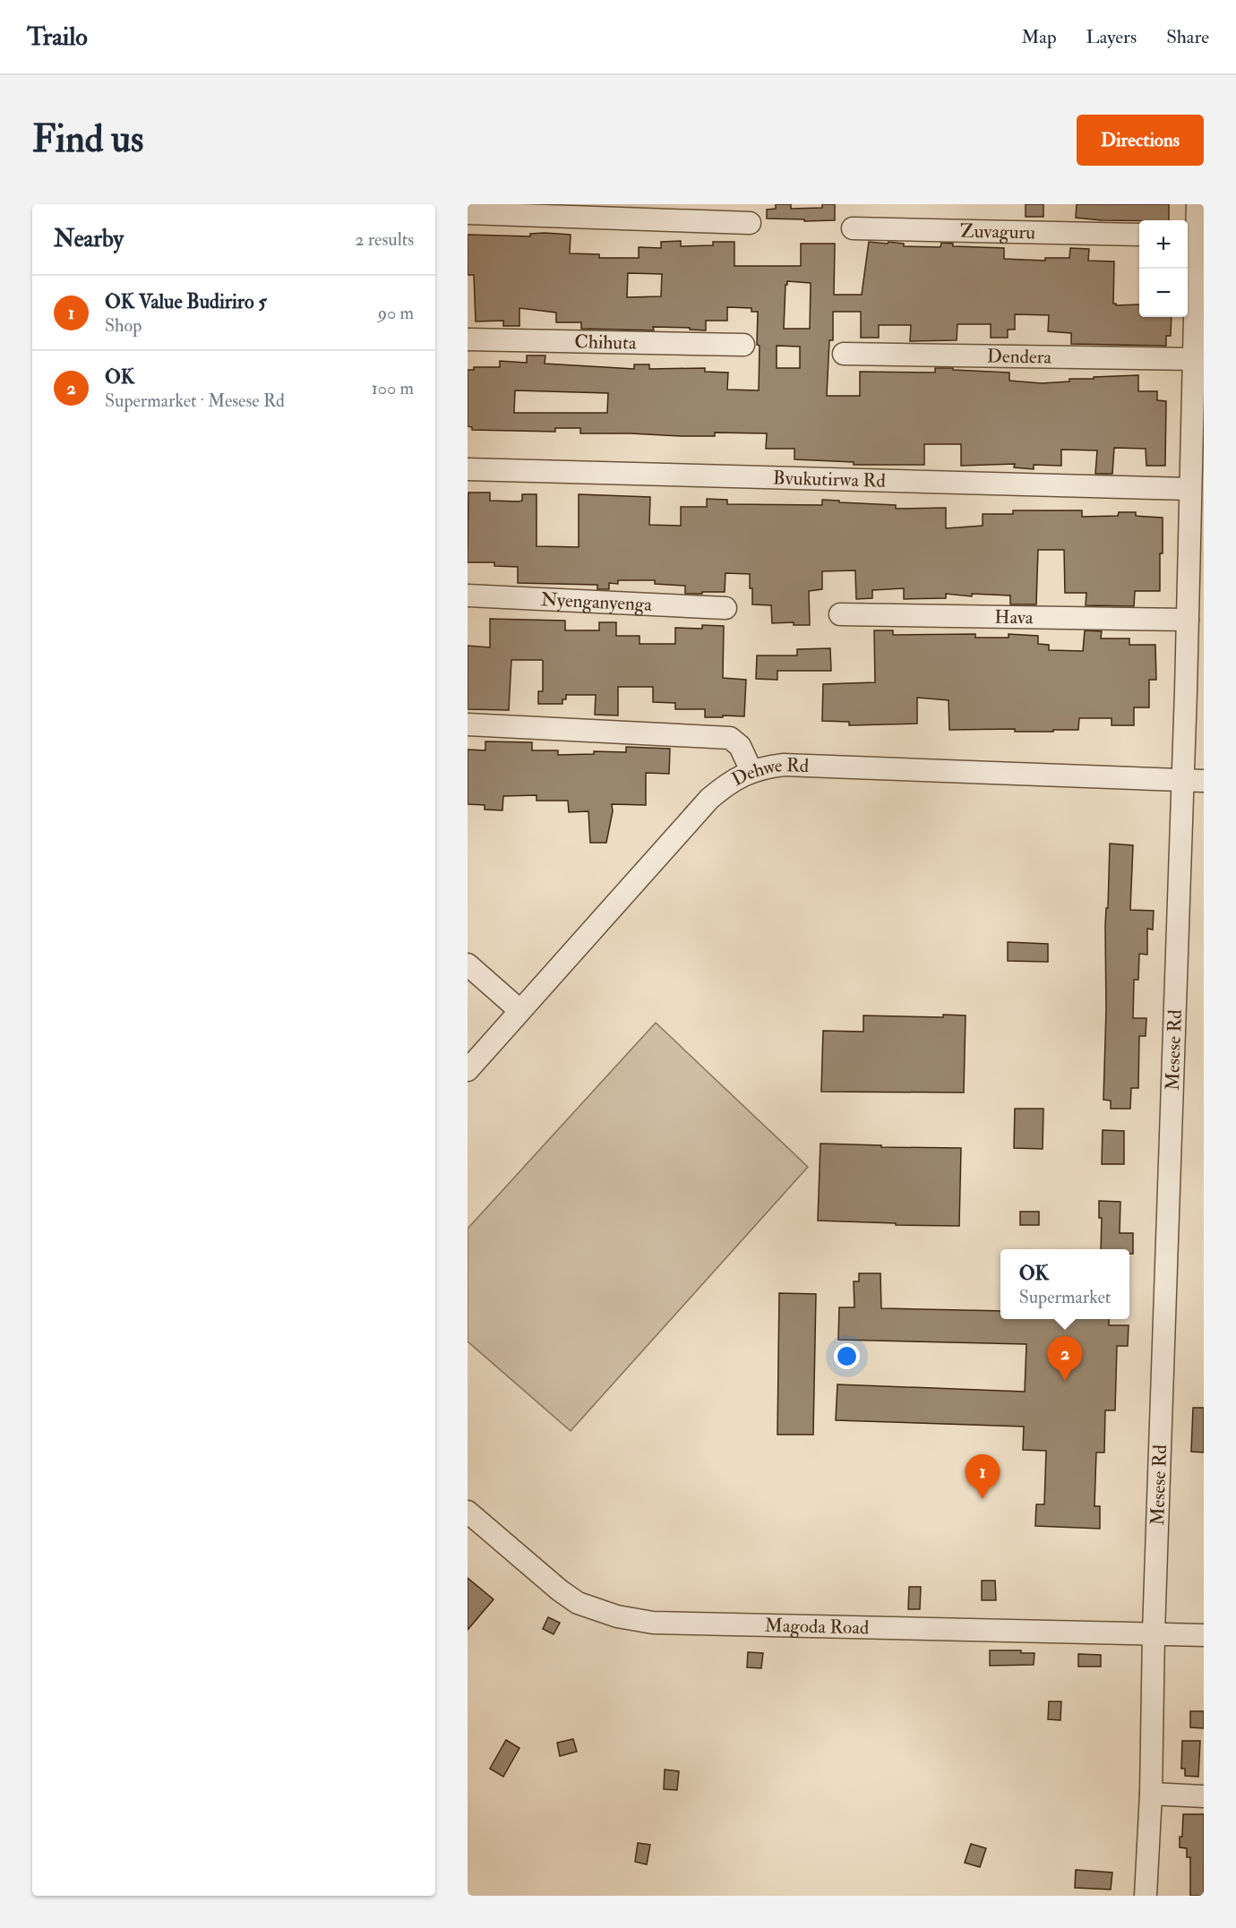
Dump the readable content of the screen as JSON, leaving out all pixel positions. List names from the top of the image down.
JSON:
{
  "streets": {
    "street": [
      "Zuvaguru",
      "Chihuta",
      "Dendera",
      "Bvukutirwa Rd",
      "Nyenganyenga",
      "Hava",
      "Dehwe Rd",
      "Mesese Rd",
      "Magoda Road"
    ]
  },
  "crossings": [
    ["Dendera", "Mesese Rd"],
    ["Bvukutirwa Rd", "Mesese Rd"],
    ["Hava", "Mesese Rd"],
    ["Dehwe Rd", "Mesese Rd"],
    ["Mesese Rd", "Magoda Road"]
  ],
  "page": {
    "header": "Trailo",
    "nav": ["Map", "Layers", "Share"],
    "buttons": "Directions",
    "title": "Find us",
    "heading": ["Nearby", "2 results"],
    "map_buttons": ["+", "−"],
    "list": [
      {
        "mark": "1",
        "name": "OK Value Budiriro 5",
        "note": "Shop",
        "value": "90 m"
      },
      {
        "mark": "2",
        "name": "OK",
        "note": "Supermarket · Mesese Rd",
        "value": "100 m"
      }
    ],
    "popup": ["OK", "Supermarket"],
    "pins": ["2", "1"]
  }
}
